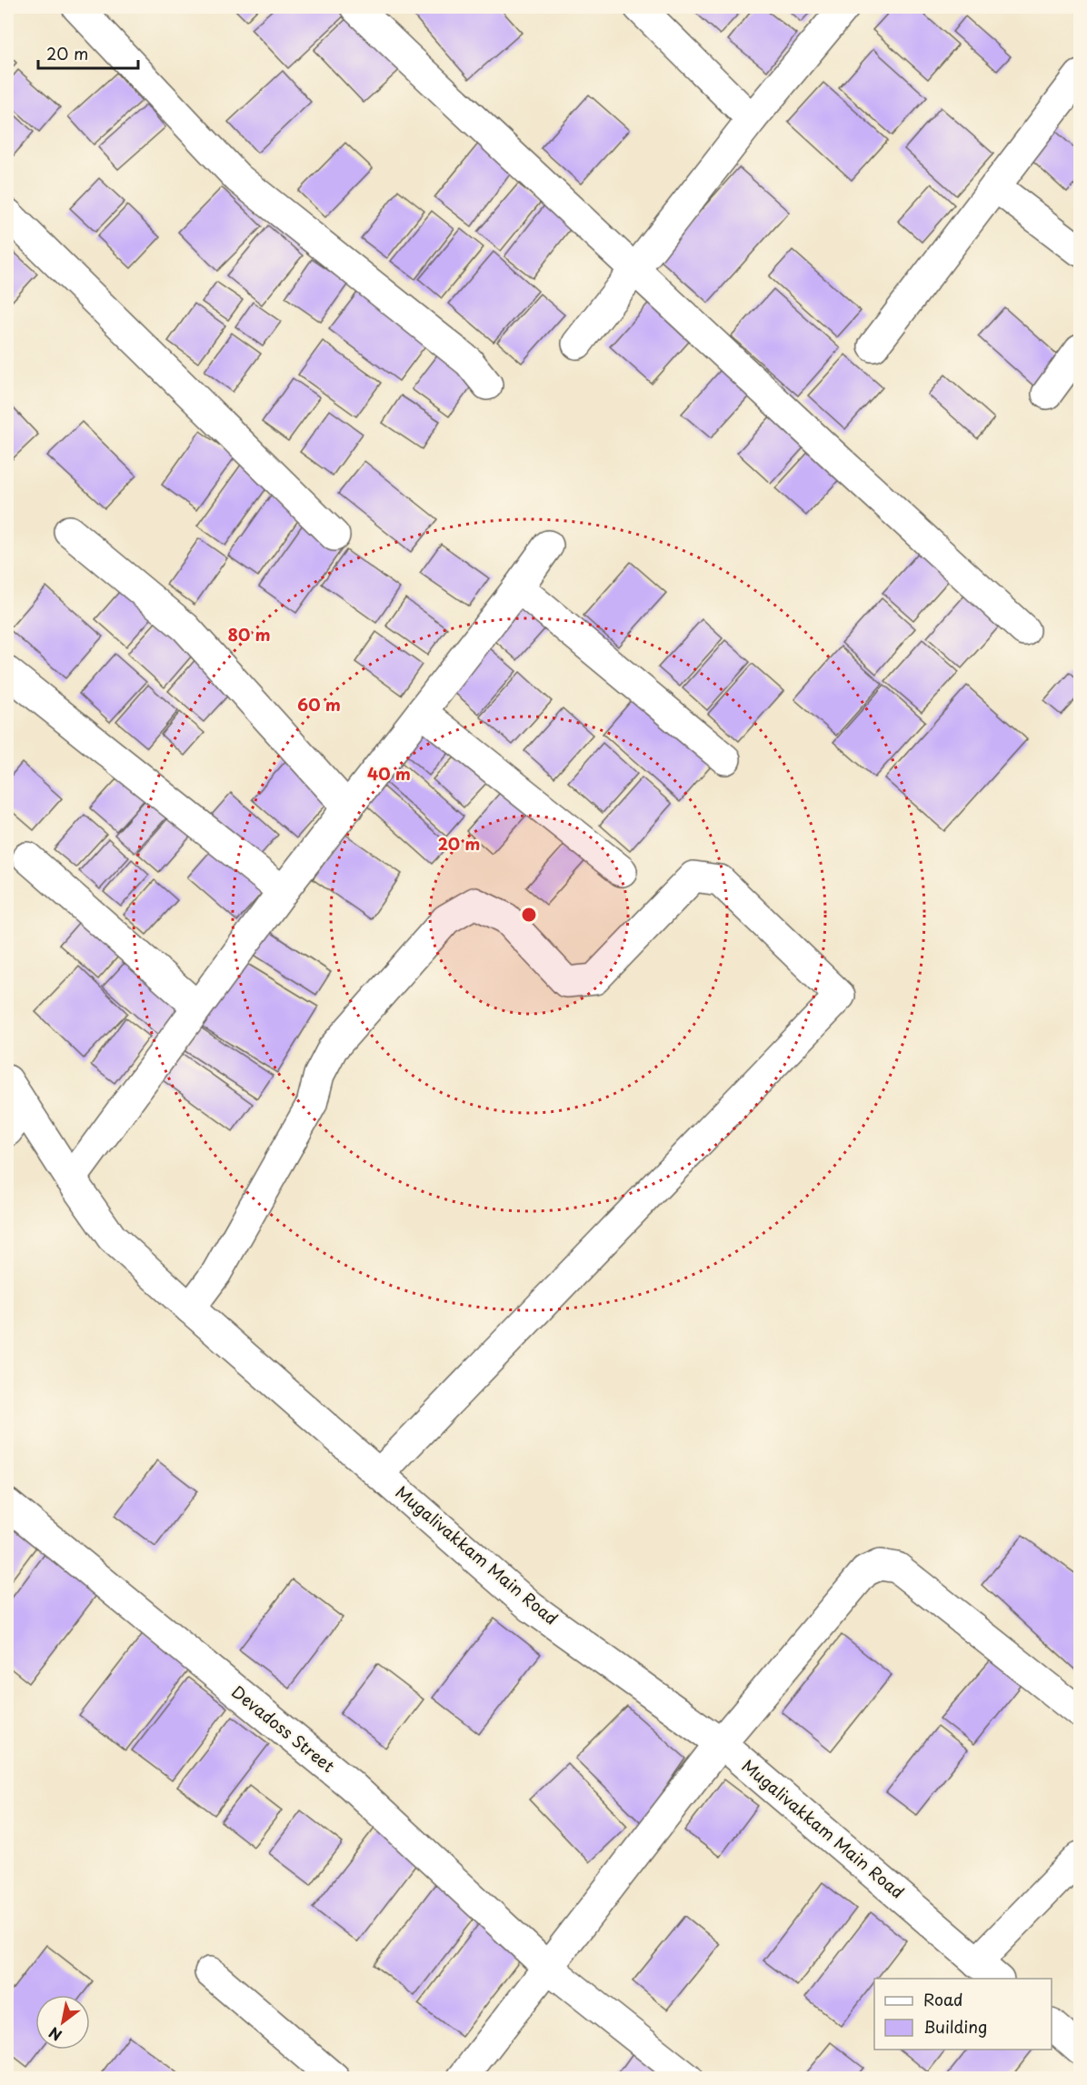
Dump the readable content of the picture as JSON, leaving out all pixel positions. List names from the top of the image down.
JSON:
{
  "streets": {
    "street": ["Mugalivakkam Main Road", "Devadoss Street"]
  },
  "legend": ["Road", "Building"],
  "scale_bar": "20 m",
  "north": "bottom left",
  "rings": [
    "80 m",
    "60 m",
    "40 m",
    "20 m"
  ]
}
